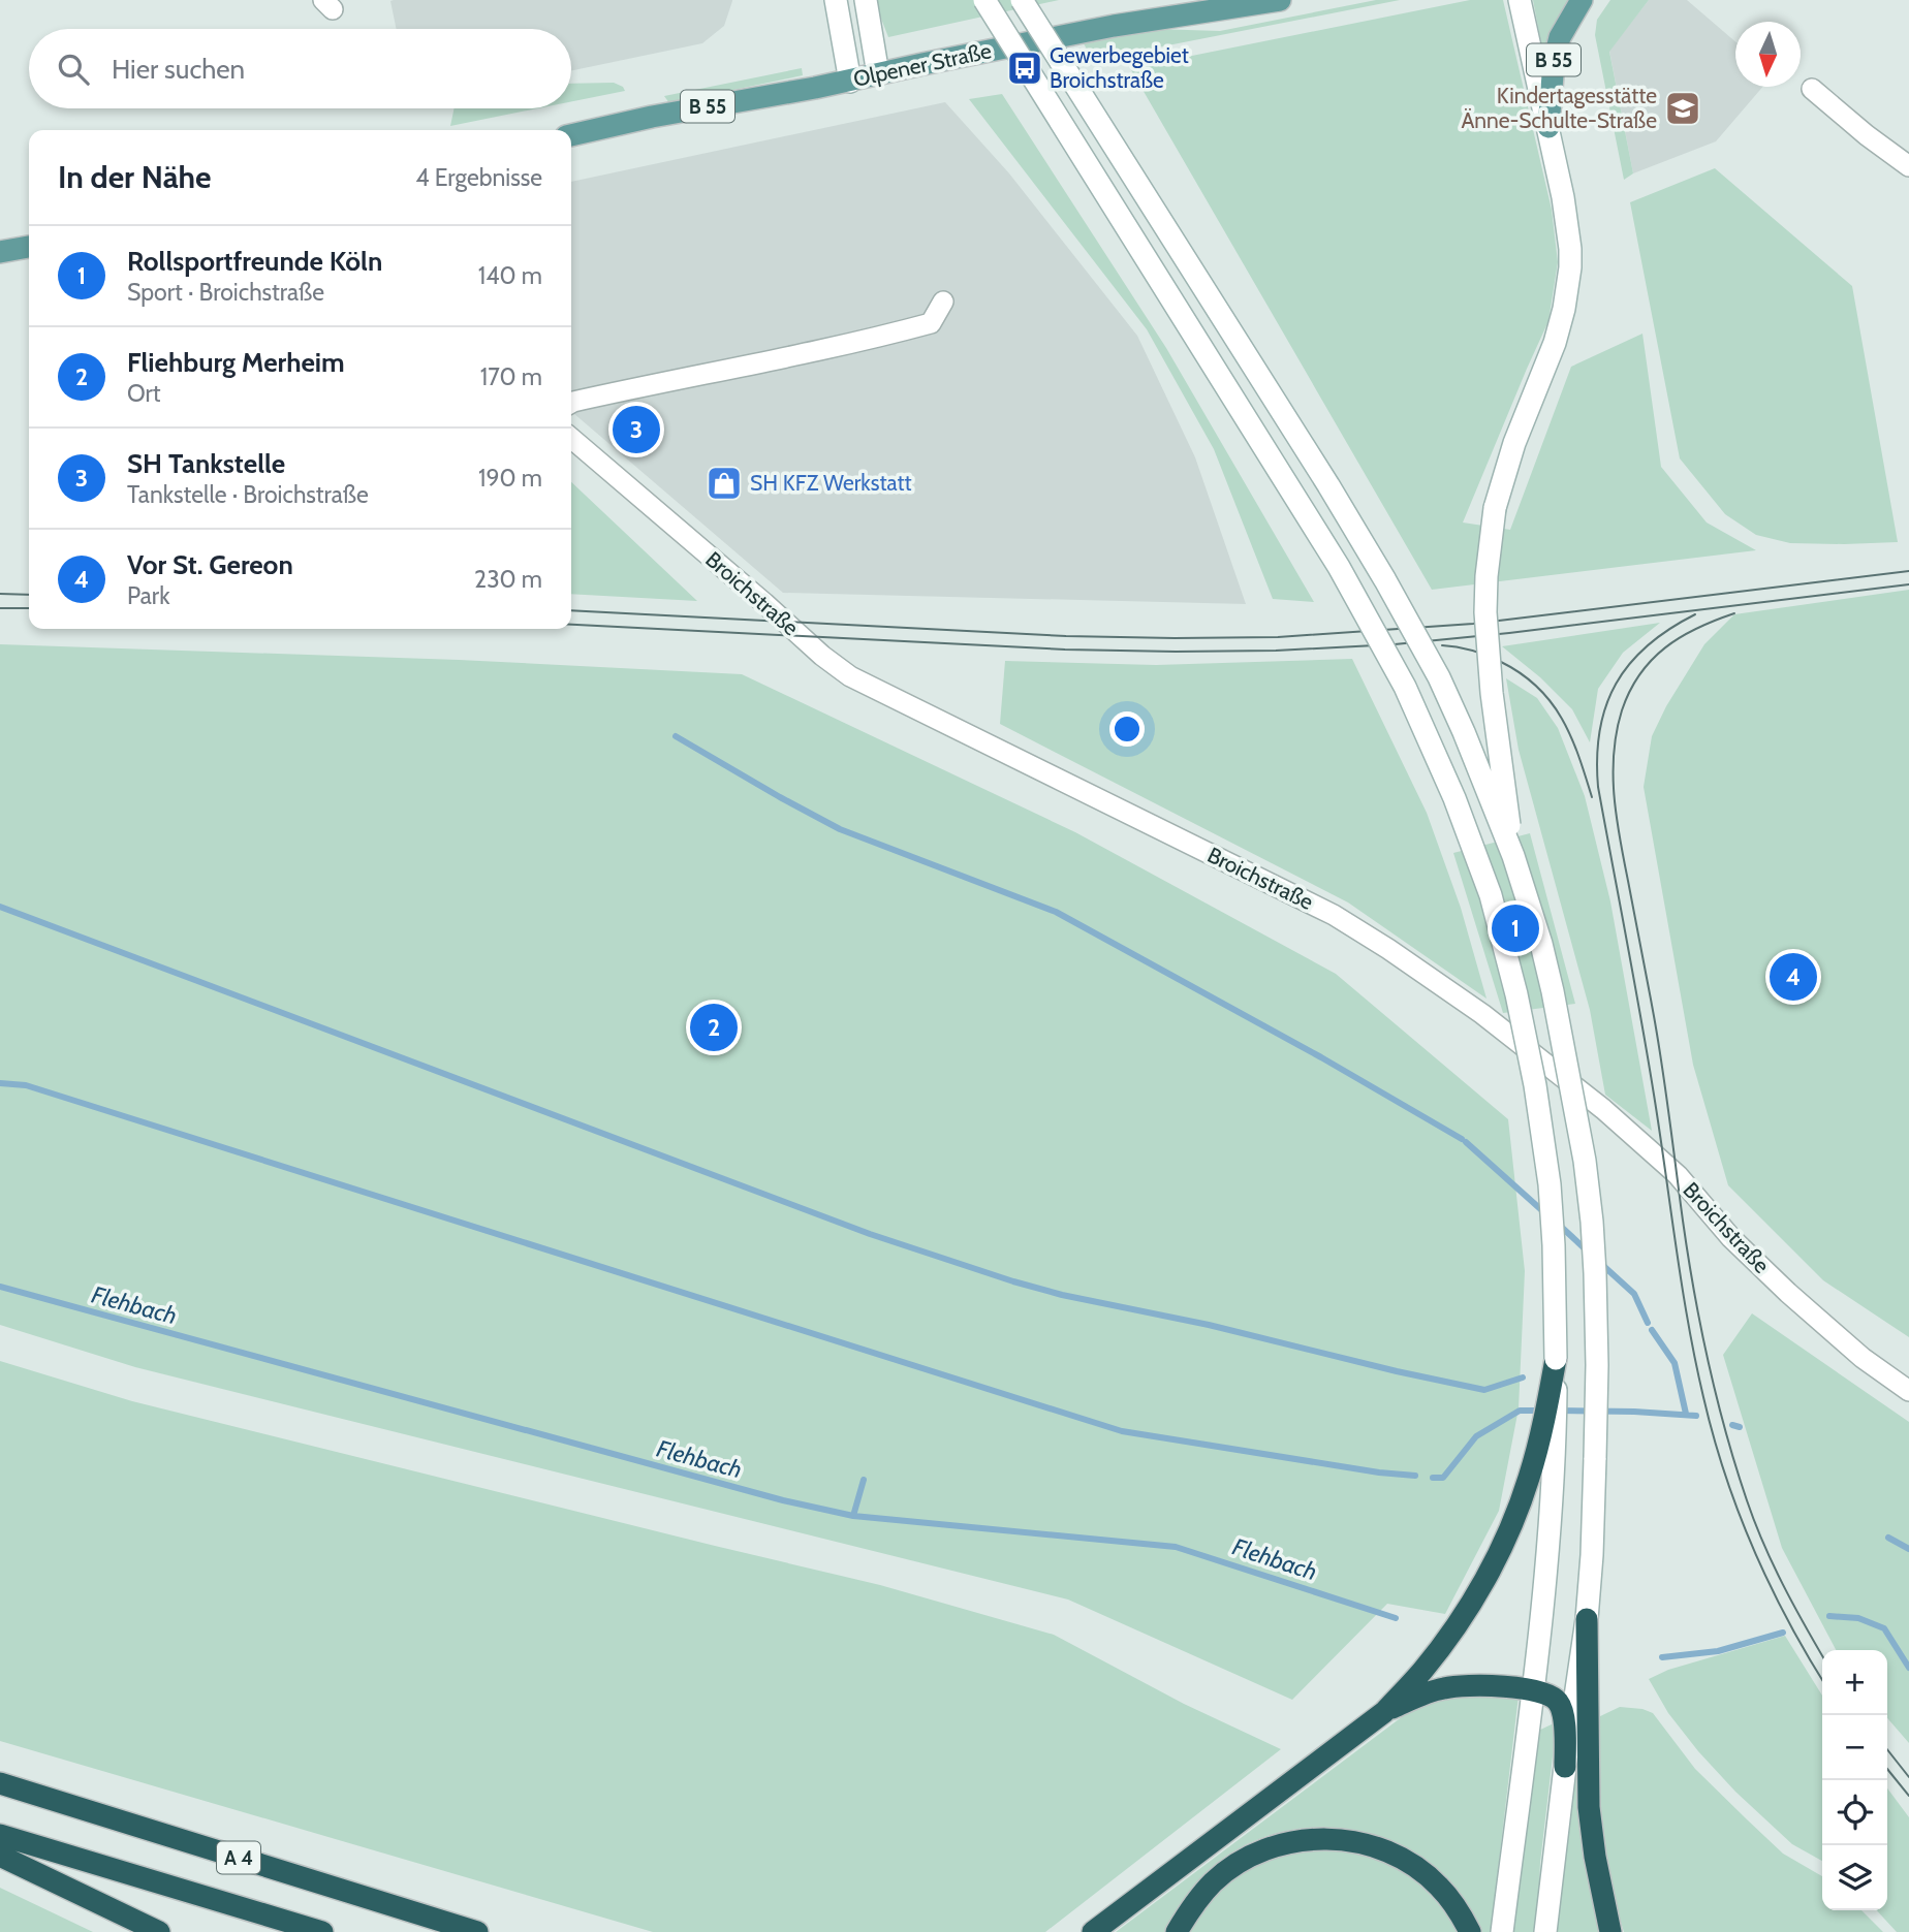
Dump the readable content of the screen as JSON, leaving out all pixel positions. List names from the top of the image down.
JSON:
{
  "streets": {
    "highway": ["A 4"],
    "main road": ["B 55", "Olpener Straße"],
    "street": ["Broichstraße"]
  },
  "water": ["Flehbach"],
  "places": {
    "bus stop": ["Gewerbegebiet Broichstraße"],
    "school or university": ["Kindertagesstätte Änne-Schulte-Straße"],
    "shop": ["SH KFZ Werkstatt"]
  },
  "north": "bottom",
  "page": {
    "search": "Hier suchen",
    "heading": ["In der Nähe", "4 Ergebnisse"],
    "list": [
      {
        "mark": "1",
        "name": "Rollsportfreunde Köln",
        "note": "Sport · Broichstraße",
        "value": "140 m"
      },
      {
        "mark": "2",
        "name": "Fliehburg Merheim",
        "note": "Ort",
        "value": "170 m"
      },
      {
        "mark": "3",
        "name": "SH Tankstelle",
        "note": "Tankstelle · Broichstraße",
        "value": "190 m"
      },
      {
        "mark": "4",
        "name": "Vor St. Gereon",
        "note": "Park",
        "value": "230 m"
      }
    ],
    "pins": [
      "3",
      "1",
      "4",
      "2"
    ],
    "map_buttons": ["+", "−"]
  }
}
